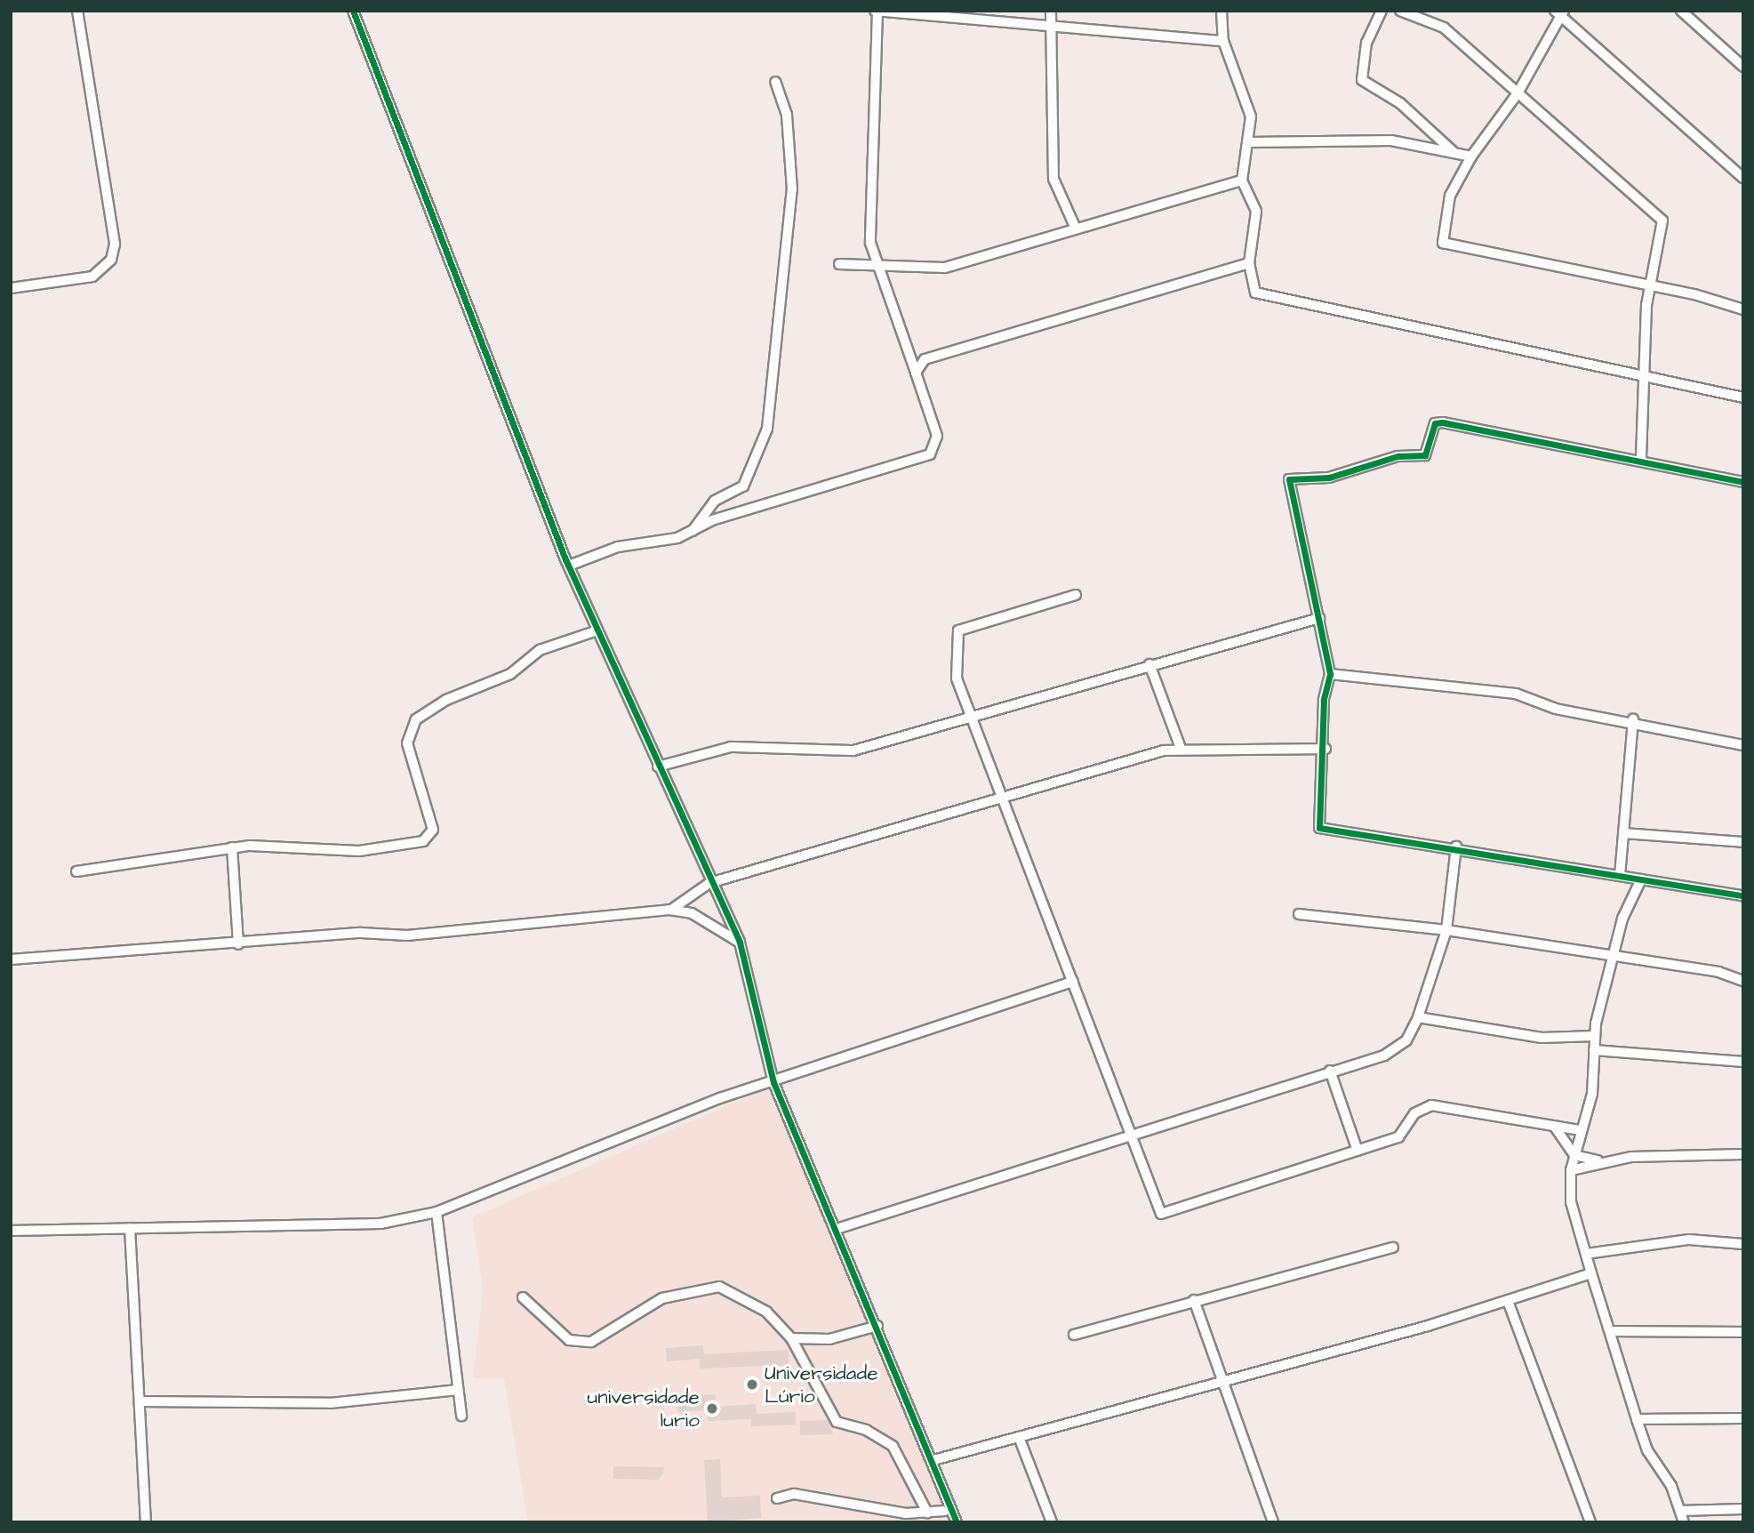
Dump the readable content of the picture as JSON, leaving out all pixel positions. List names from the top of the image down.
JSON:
{
  "places": ["Universidade Lúrio", "universidade lurio"]
}
